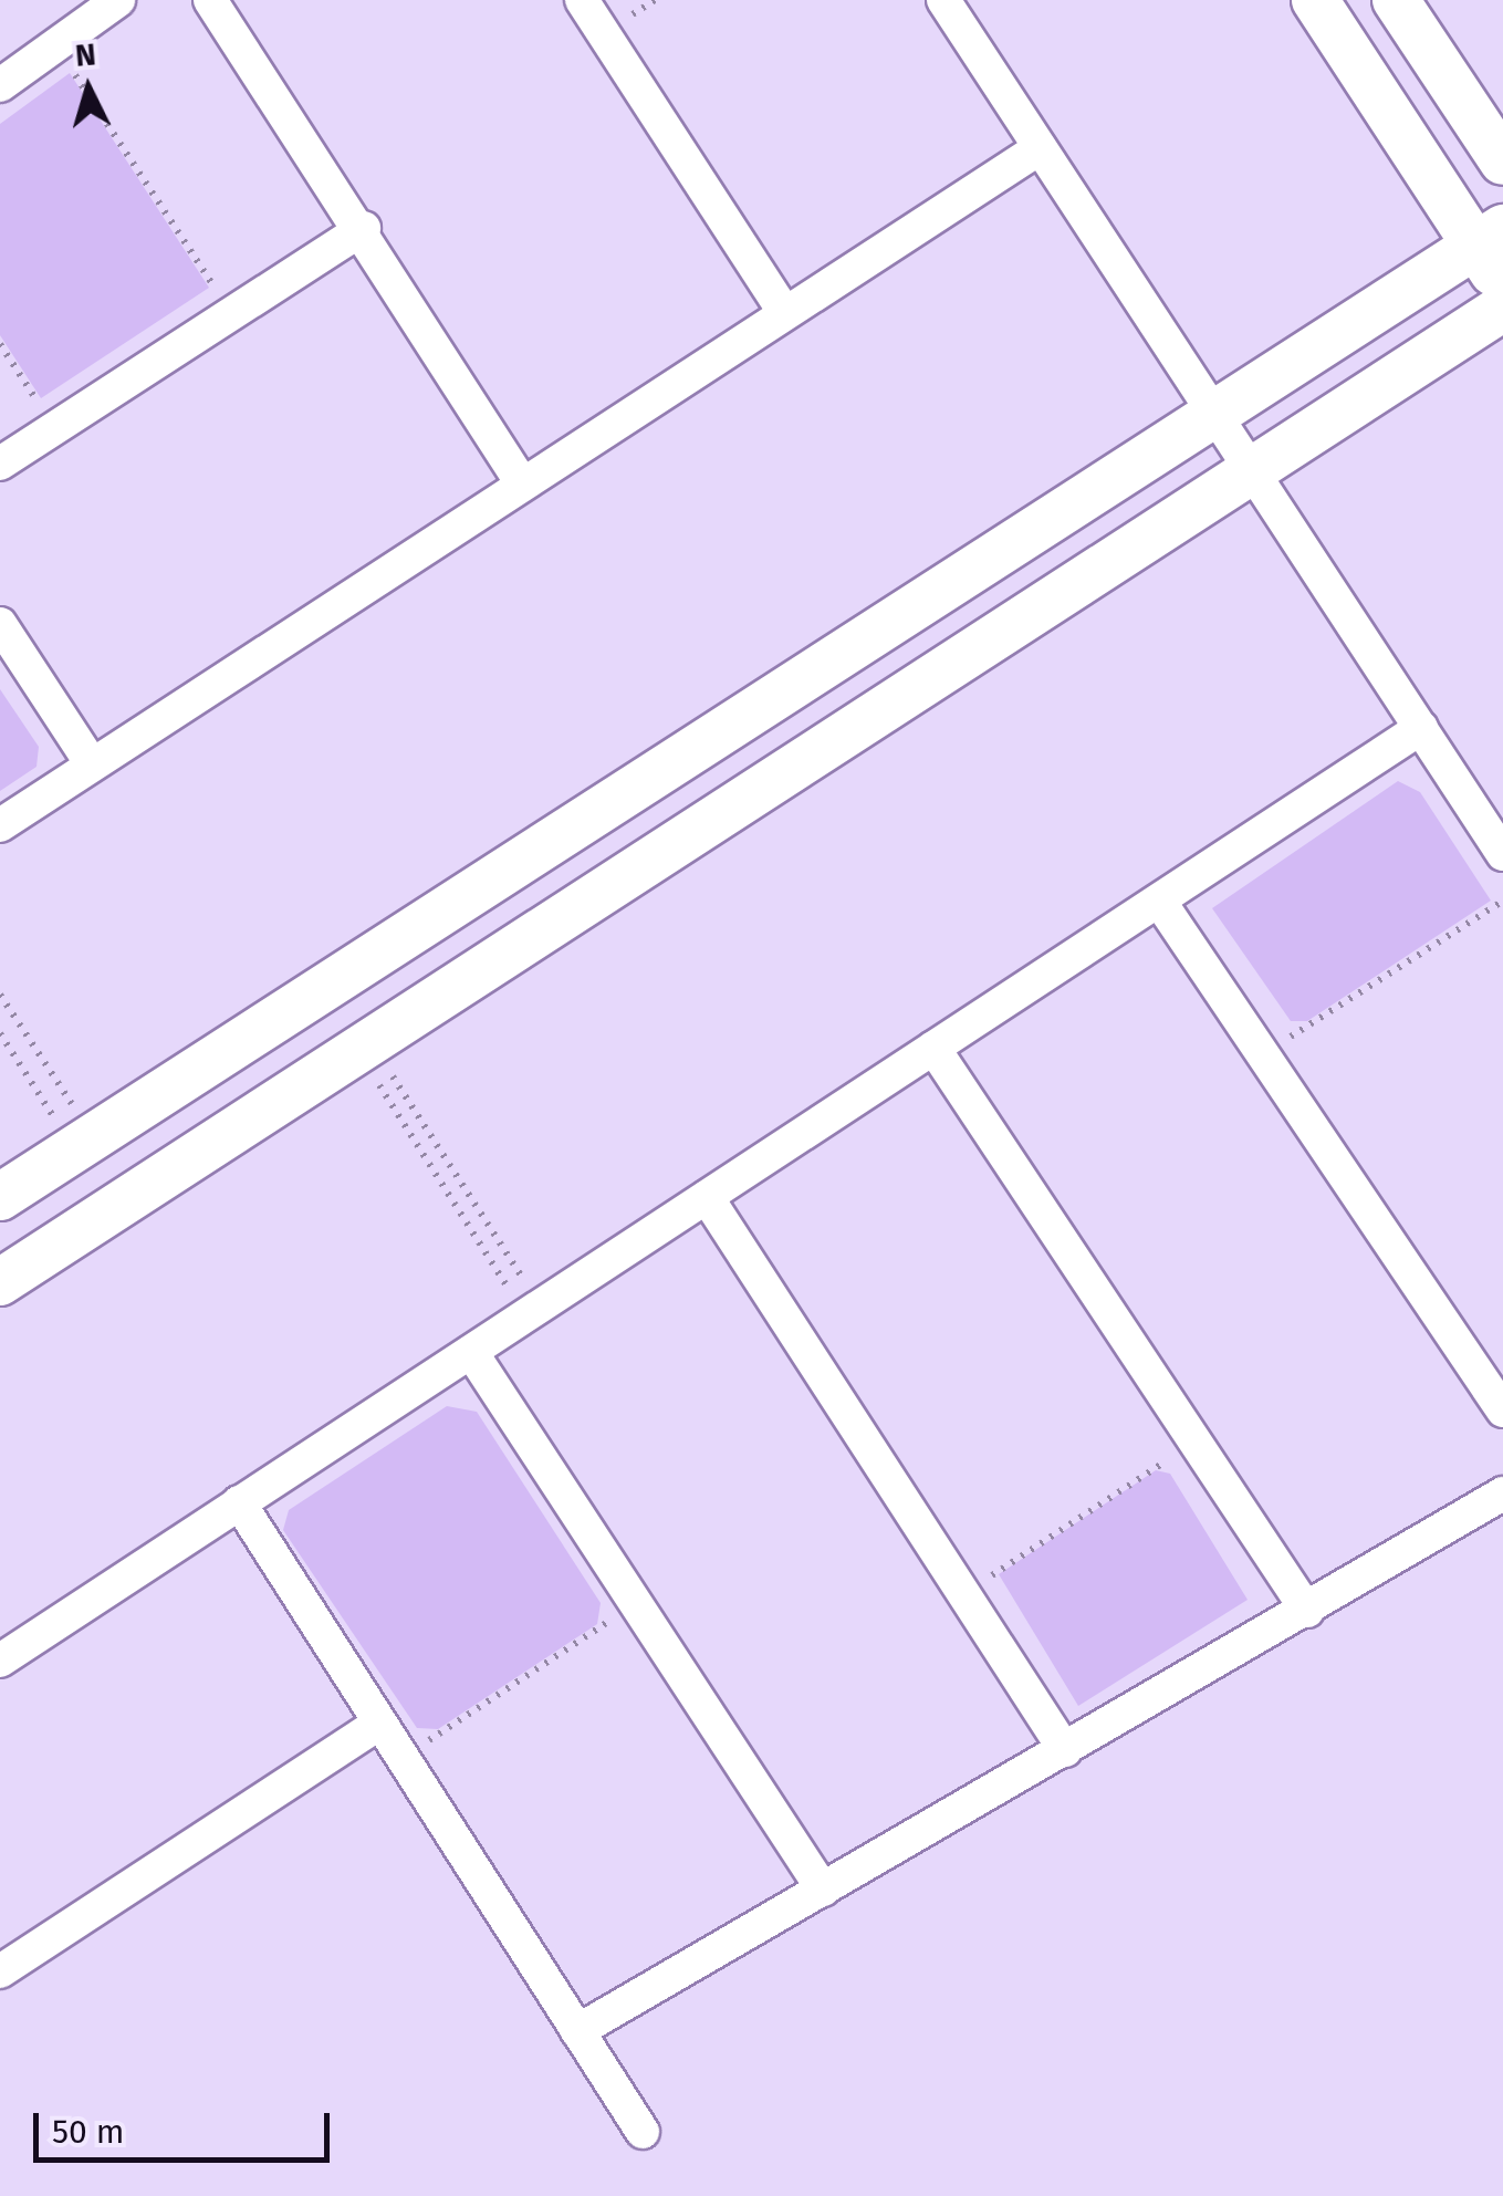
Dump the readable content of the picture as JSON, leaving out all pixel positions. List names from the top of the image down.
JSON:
{
  "scale_bar": "50 m",
  "north": "top"
}
